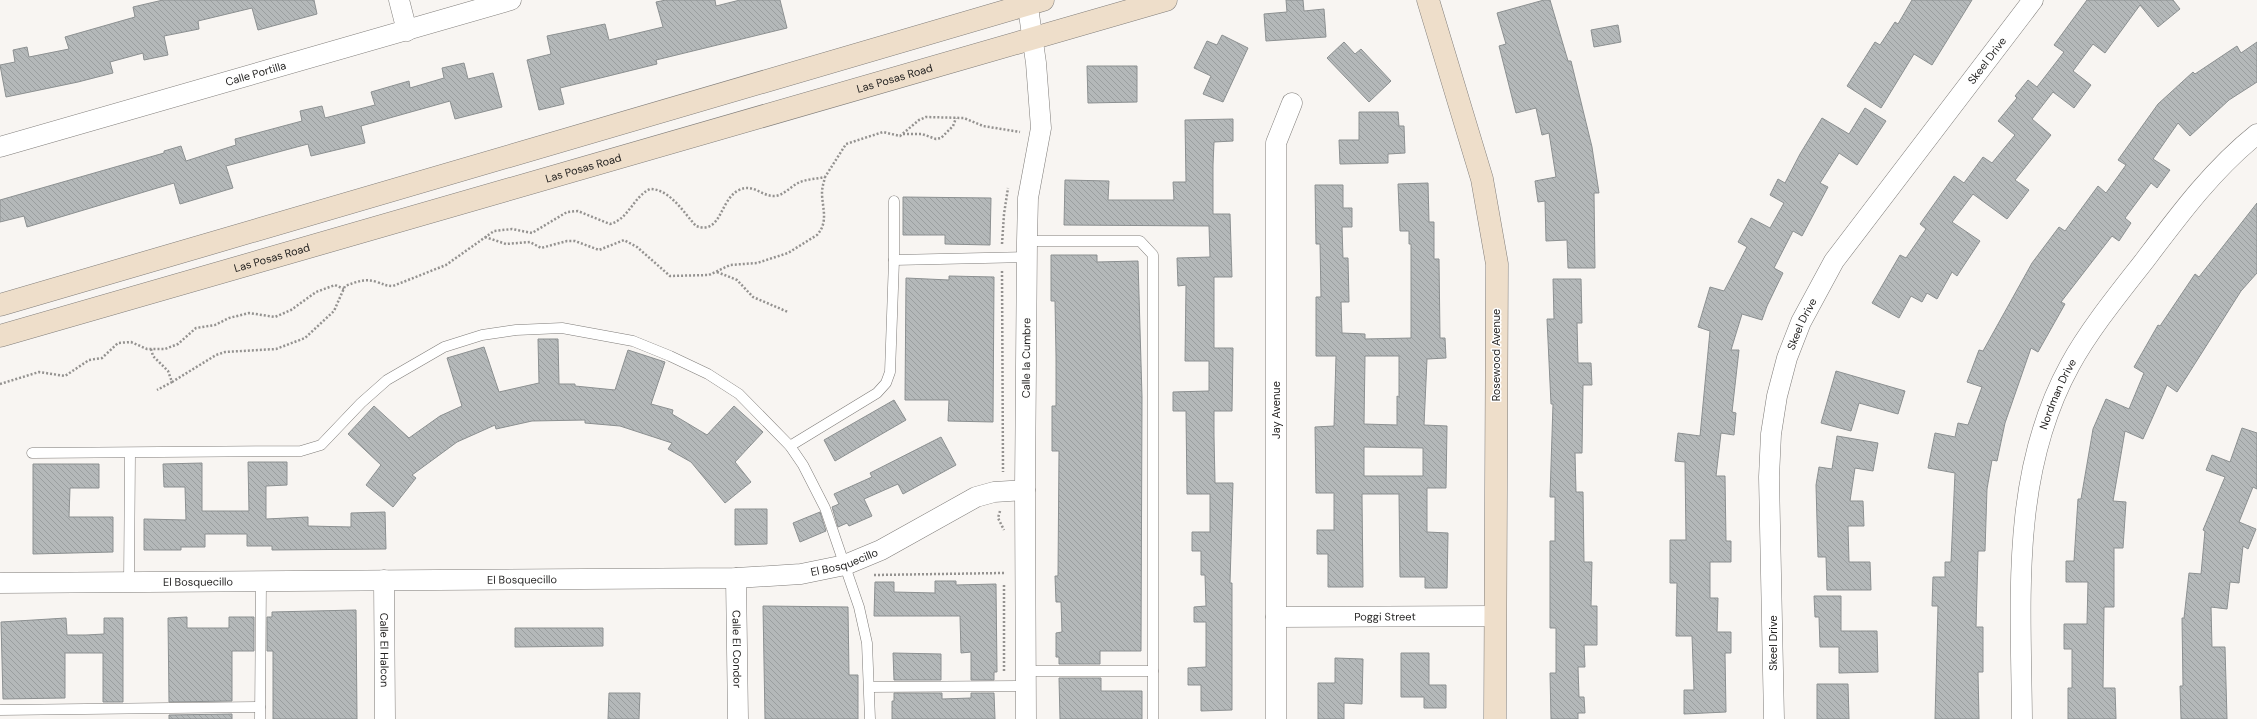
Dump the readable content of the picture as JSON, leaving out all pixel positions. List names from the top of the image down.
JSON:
{
  "streets": {
    "main road": ["Las Posas Road", "Rosewood Avenue"],
    "street": [
      "Skeel Drive",
      "Calle Portilla",
      "Calle la Cumbre",
      "Nordman Drive",
      "Jay Avenue",
      "El Bosquecillo",
      "Poggi Street",
      "Calle El Condor",
      "Calle El Halcon"
    ]
  },
  "crossings": [
    ["Las Posas Road", "Calle la Cumbre"],
    ["Rosewood Avenue", "Poggi Street"],
    ["Calle la Cumbre", "El Bosquecillo"],
    ["Jay Avenue", "Poggi Street"],
    ["El Bosquecillo", "Calle El Condor"],
    ["El Bosquecillo", "Calle El Halcon"]
  ]
}
